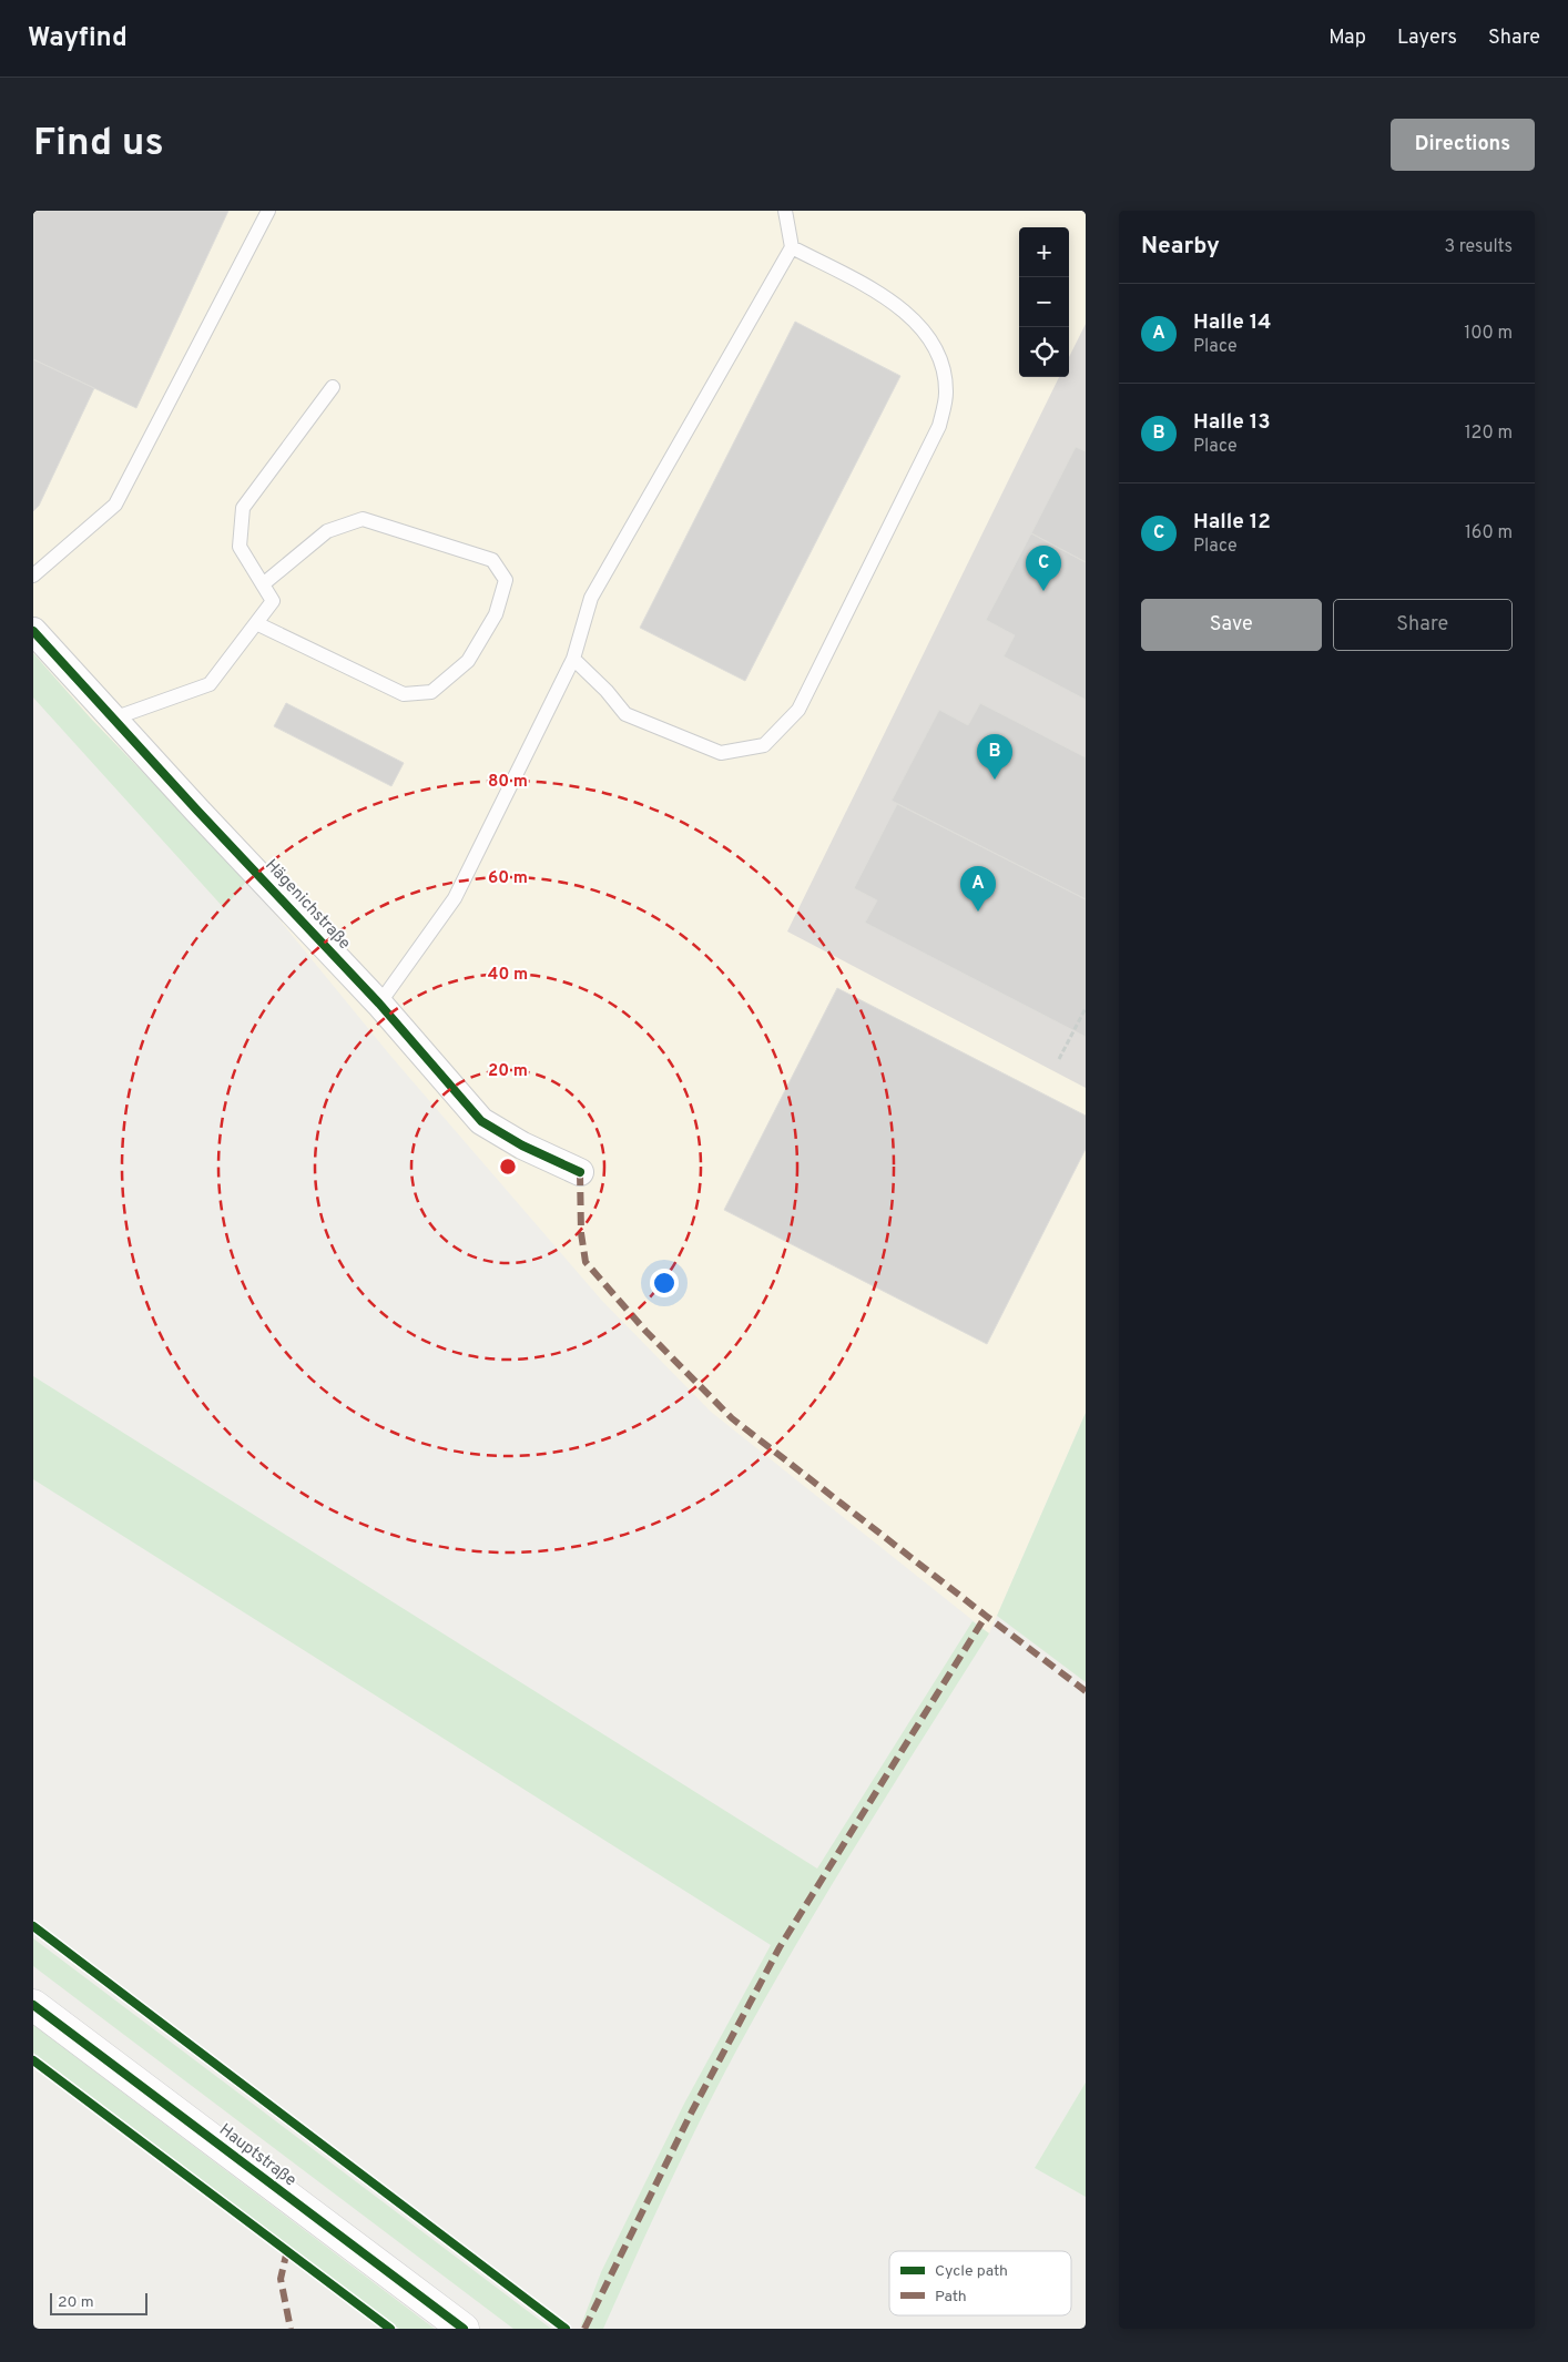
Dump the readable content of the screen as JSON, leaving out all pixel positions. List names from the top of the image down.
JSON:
{
  "streets": {
    "street": ["Hägenichstraße", "Hauptstraße"]
  },
  "legend": ["Cycle path", "Path"],
  "scale_bar": "20 m",
  "page": {
    "header": "Wayfind",
    "nav": ["Map", "Layers", "Share"],
    "buttons": [
      "Directions",
      ["Save", "Share"]
    ],
    "title": "Find us",
    "heading": ["Nearby", "3 results"],
    "map_buttons": ["+", "−"],
    "list": [
      {
        "mark": "A",
        "name": "Halle 14",
        "note": "Place",
        "value": "100 m"
      },
      {
        "mark": "B",
        "name": "Halle 13",
        "note": "Place",
        "value": "120 m"
      },
      {
        "mark": "C",
        "name": "Halle 12",
        "note": "Place",
        "value": "160 m"
      }
    ],
    "pins": ["C", "B", "A"],
    "scale": "20 m"
  },
  "rings": [
    "80 m",
    "60 m",
    "40 m",
    "20 m"
  ]
}
